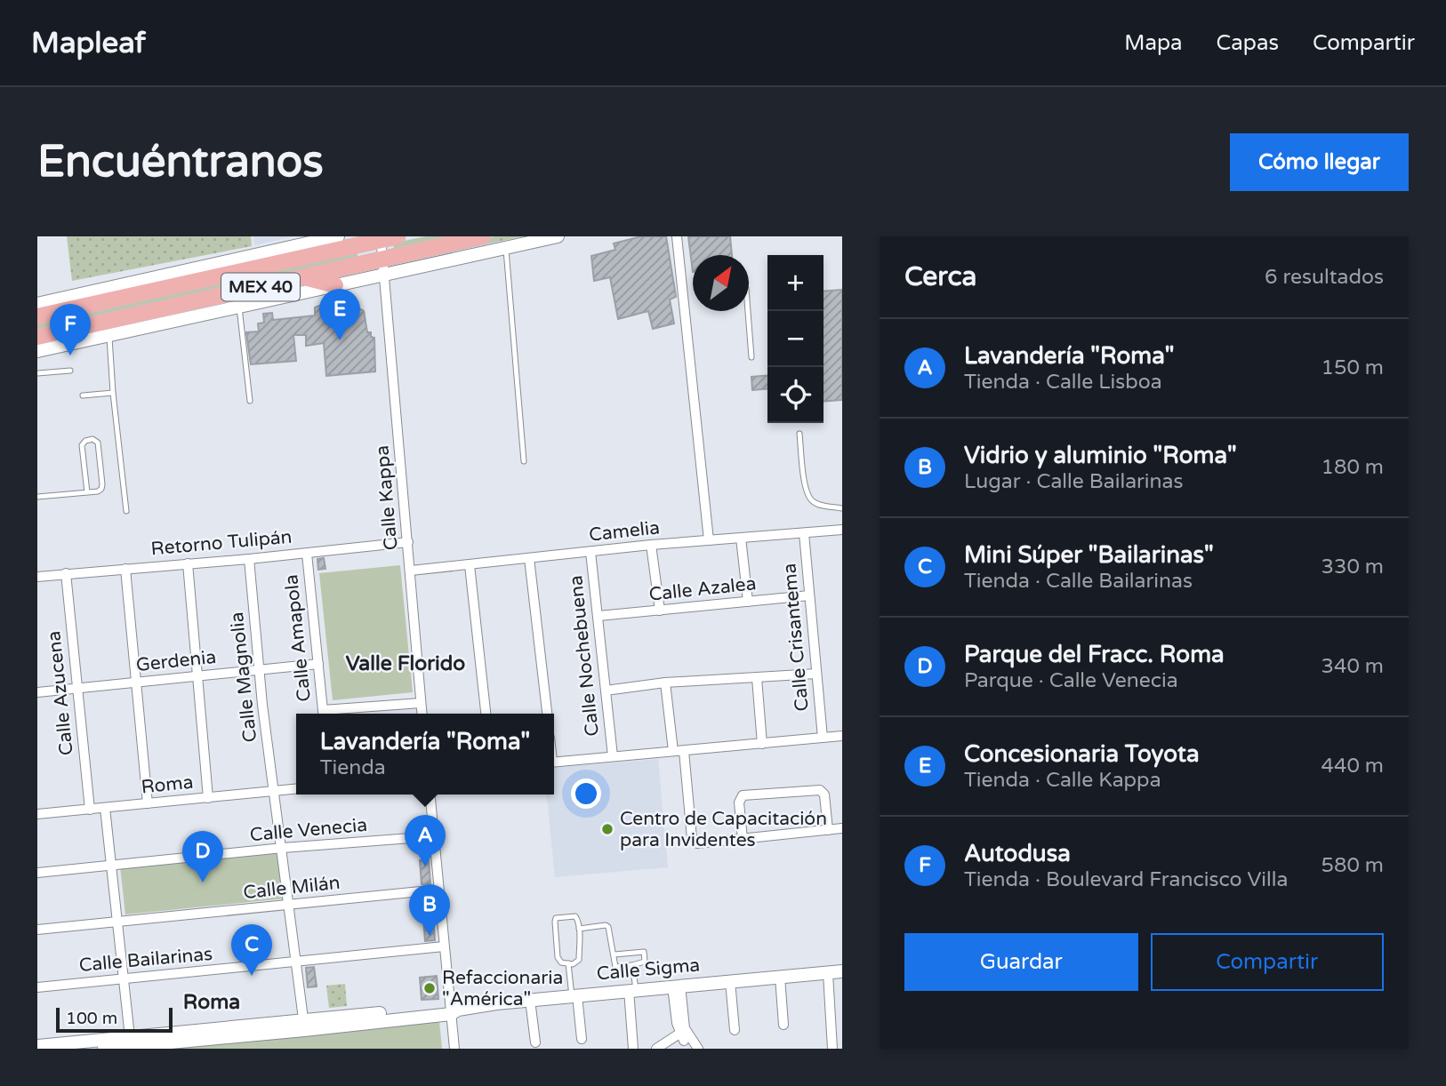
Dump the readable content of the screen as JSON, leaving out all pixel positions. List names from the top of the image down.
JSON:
{
  "streets": {
    "main road": ["MEX 40"],
    "street": [
      "Calle Kappa",
      "Camelia",
      "Retorno Tulipán",
      "Calle Azalea",
      "Calle Crisantema",
      "Calle Amapola",
      "Calle Nochebuena",
      "Gerdenia",
      "Calle Magnolia",
      "Calle Azucena",
      "Roma",
      "Calle Venecia",
      "Calle Milán",
      "Calle Bailarinas",
      "Calle Sigma"
    ]
  },
  "crossings": [
    ["MEX 40", "Calle Kappa"],
    ["Calle Kappa", "Camelia"],
    ["Calle Kappa", "Retorno Tulipán"],
    ["Camelia", "Calle Crisantema"],
    ["Camelia", "Calle Nochebuena"],
    ["Retorno Tulipán", "Calle Amapola"],
    ["Retorno Tulipán", "Calle Magnolia"],
    ["Retorno Tulipán", "Calle Azucena"],
    ["Calle Azalea", "Calle Crisantema"],
    ["Calle Azalea", "Calle Nochebuena"],
    ["Calle Amapola", "Gerdenia"],
    ["Gerdenia", "Calle Magnolia"],
    ["Gerdenia", "Calle Azucena"],
    ["Calle Magnolia", "Roma"],
    ["Calle Magnolia", "Calle Venecia"],
    ["Calle Magnolia", "Calle Milán"],
    ["Calle Magnolia", "Calle Bailarinas"],
    ["Calle Magnolia", "Calle Sigma"],
    ["Calle Azucena", "Roma"]
  ],
  "districts": ["Valle Florido", "Roma"],
  "places": ["Centro de Capacitación para Invidentes", "Refaccionaria \"América\""],
  "scale_bar": "100 m",
  "north": "top right",
  "page": {
    "header": "Mapleaf",
    "nav": ["Mapa", "Capas", "Compartir"],
    "buttons": [
      "Cómo llegar",
      ["Guardar", "Compartir"]
    ],
    "title": "Encuéntranos",
    "heading": ["Cerca", "6 resultados"],
    "map_buttons": ["+", "−"],
    "pins": [
      "E",
      "F",
      "A",
      "D",
      "B",
      "C"
    ],
    "list": [
      {
        "mark": "A",
        "name": "Lavandería \"Roma\"",
        "note": "Tienda · Calle Lisboa",
        "value": "150 m"
      },
      {
        "mark": "B",
        "name": "Vidrio y aluminio \"Roma\"",
        "note": "Lugar · Calle Bailarinas",
        "value": "180 m"
      },
      {
        "mark": "C",
        "name": "Mini Súper \"Bailarinas\"",
        "note": "Tienda · Calle Bailarinas",
        "value": "330 m"
      },
      {
        "mark": "D",
        "name": "Parque del Fracc. Roma",
        "note": "Parque · Calle Venecia",
        "value": "340 m"
      },
      {
        "mark": "E",
        "name": "Concesionaria Toyota",
        "note": "Tienda · Calle Kappa",
        "value": "440 m"
      },
      {
        "mark": "F",
        "name": "Autodusa",
        "note": "Tienda · Boulevard Francisco Villa",
        "value": "580 m"
      }
    ],
    "popup": ["Lavandería \"Roma\"", "Tienda"],
    "scale": "100 m"
  }
}
